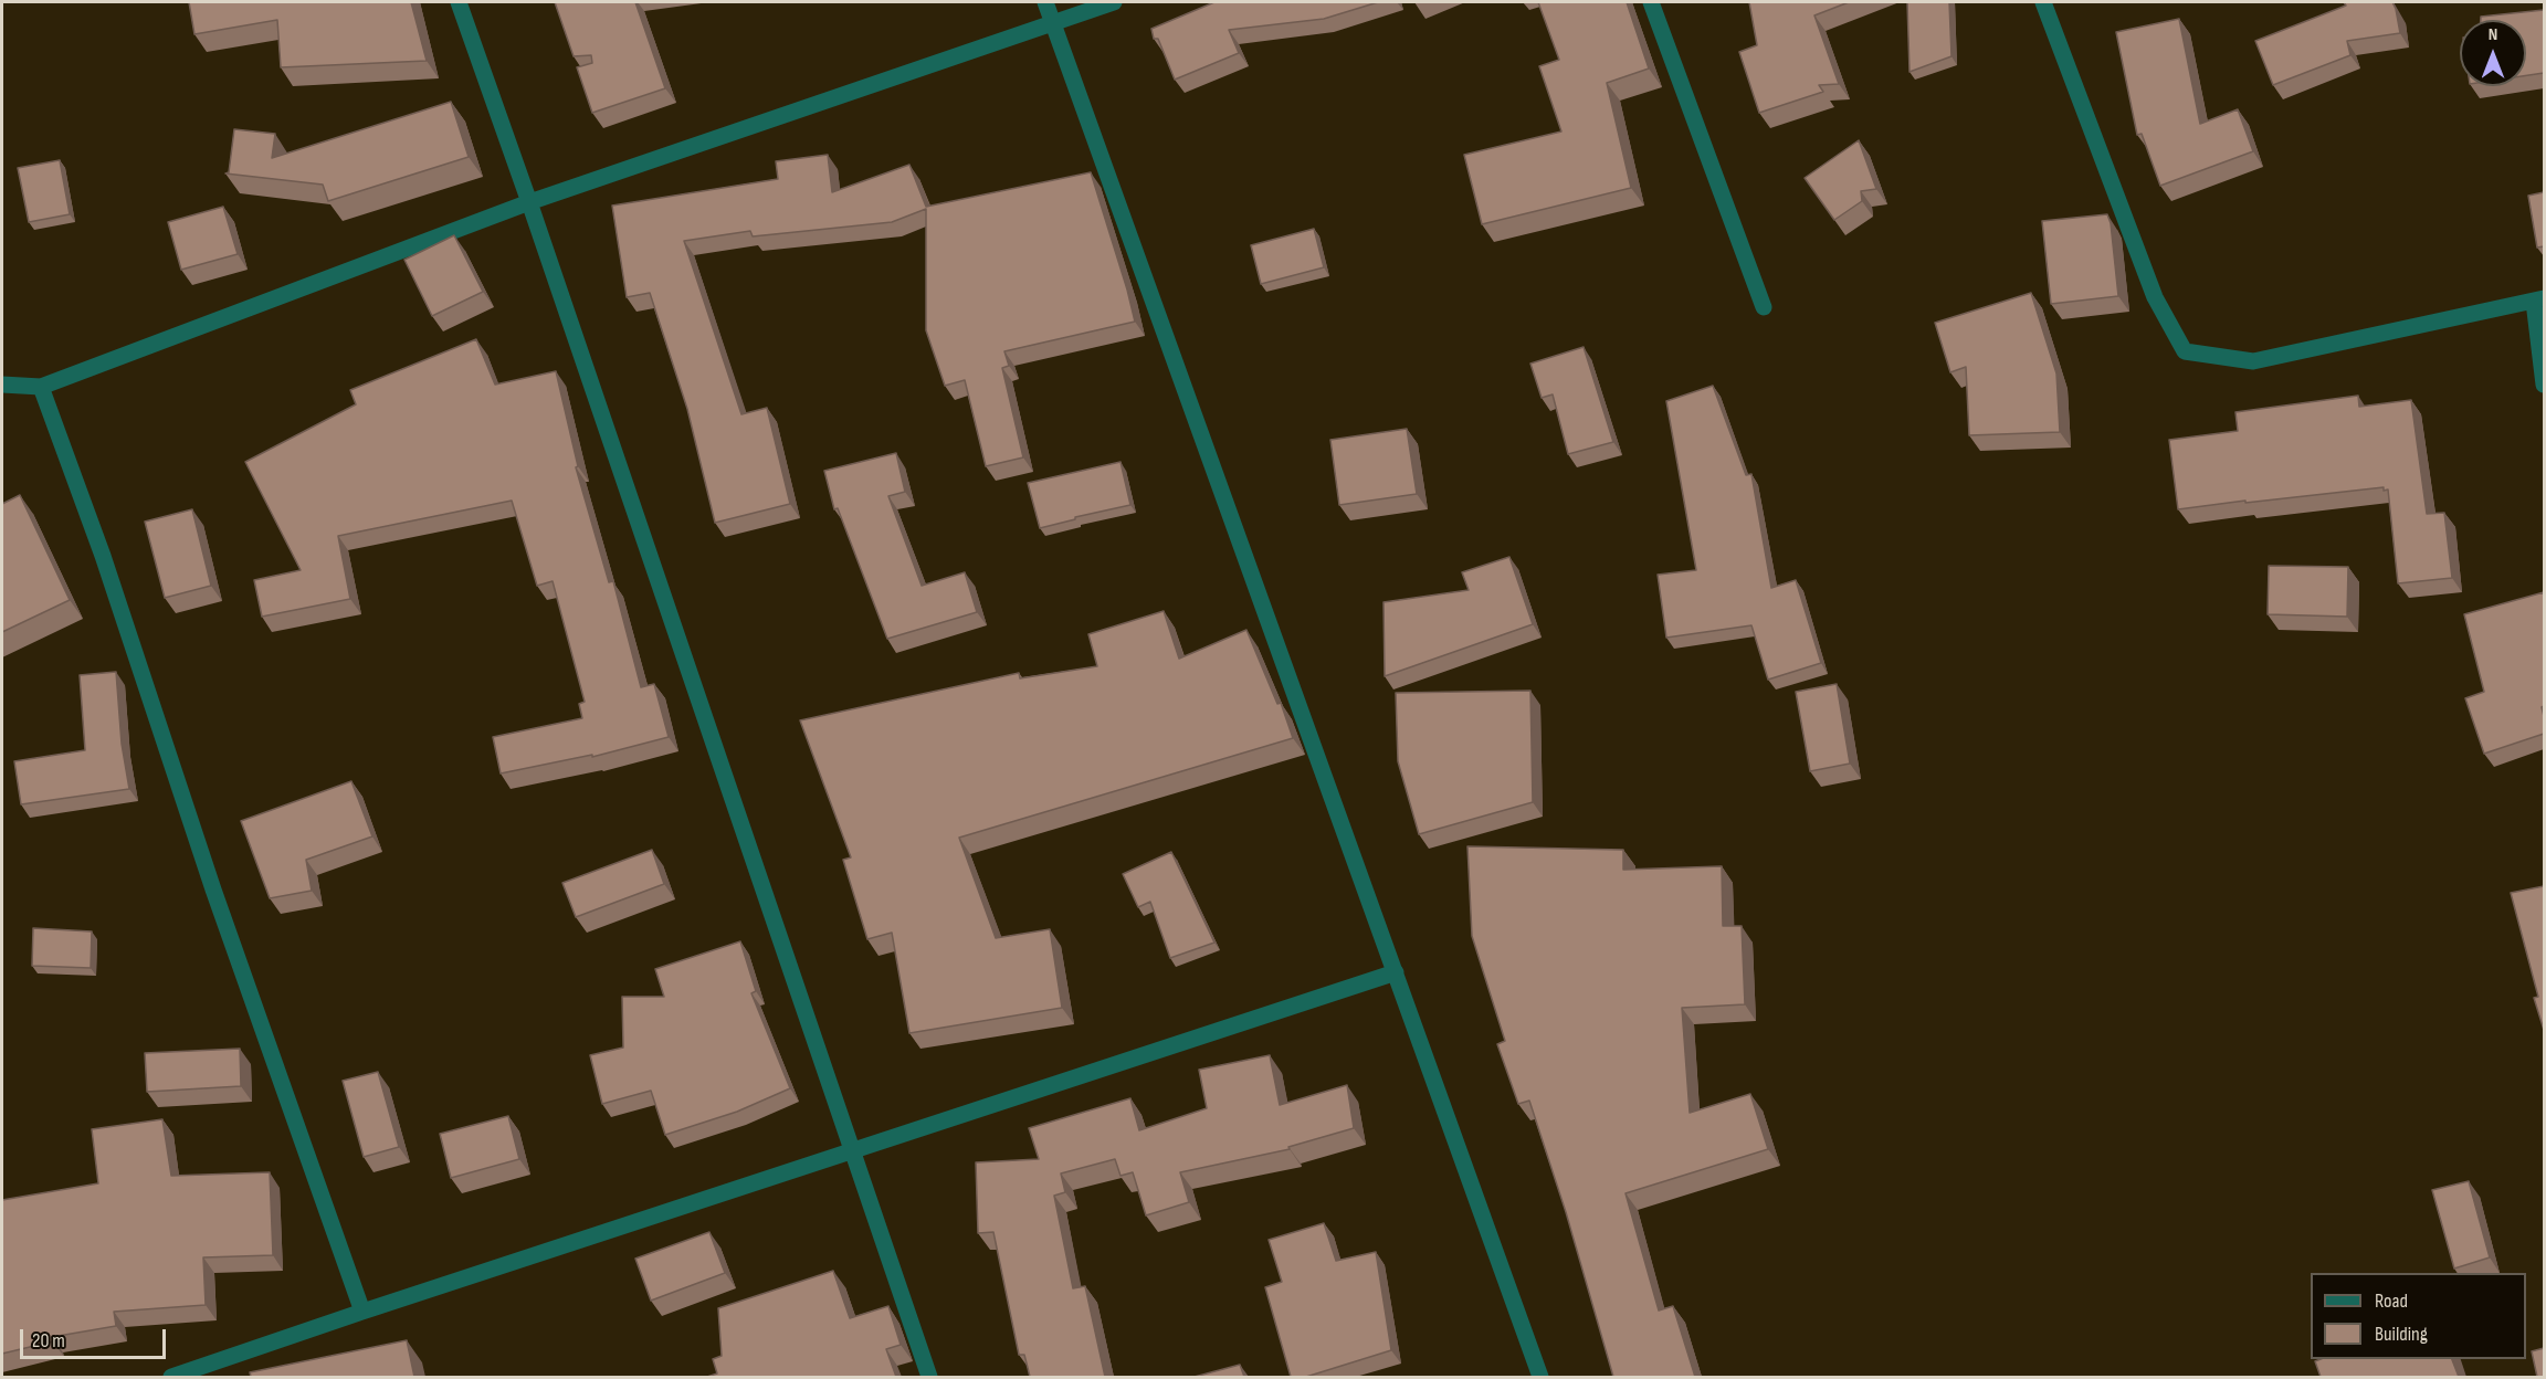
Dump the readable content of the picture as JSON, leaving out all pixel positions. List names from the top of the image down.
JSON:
{
  "legend": ["Road", "Building"],
  "scale_bar": "20 m",
  "north": "top"
}
